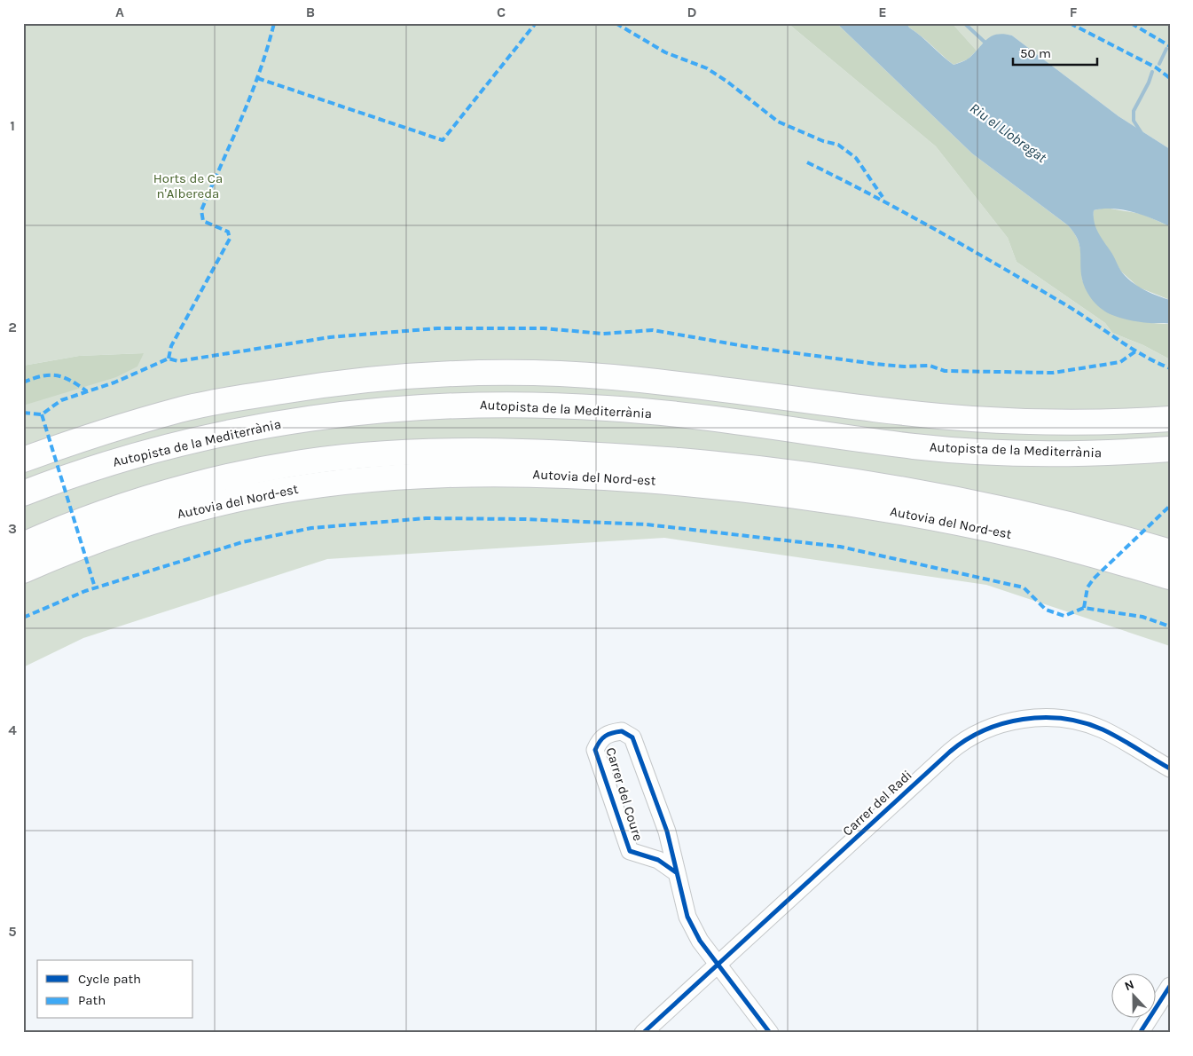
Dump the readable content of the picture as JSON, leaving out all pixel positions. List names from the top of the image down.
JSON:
{
  "streets": {
    "highway": ["Autopista de la Mediterrània", "Autovia del Nord-est"],
    "street": ["Carrer del Coure", "Carrer del Radi"]
  },
  "crossings": [
    ["Carrer del Coure", "Carrer del Radi"]
  ],
  "water": ["Riu el Llobregat"],
  "parks": ["Horts de Ca n'Albereda"],
  "legend": ["Cycle path", "Path"],
  "scale_bar": "50 m",
  "north": "top",
  "grid": {
    "columns": [
      "A",
      "B",
      "C",
      "D",
      "E",
      "F"
    ],
    "rows": [
      "1",
      "2",
      "3",
      "4",
      "5"
    ]
  }
}
